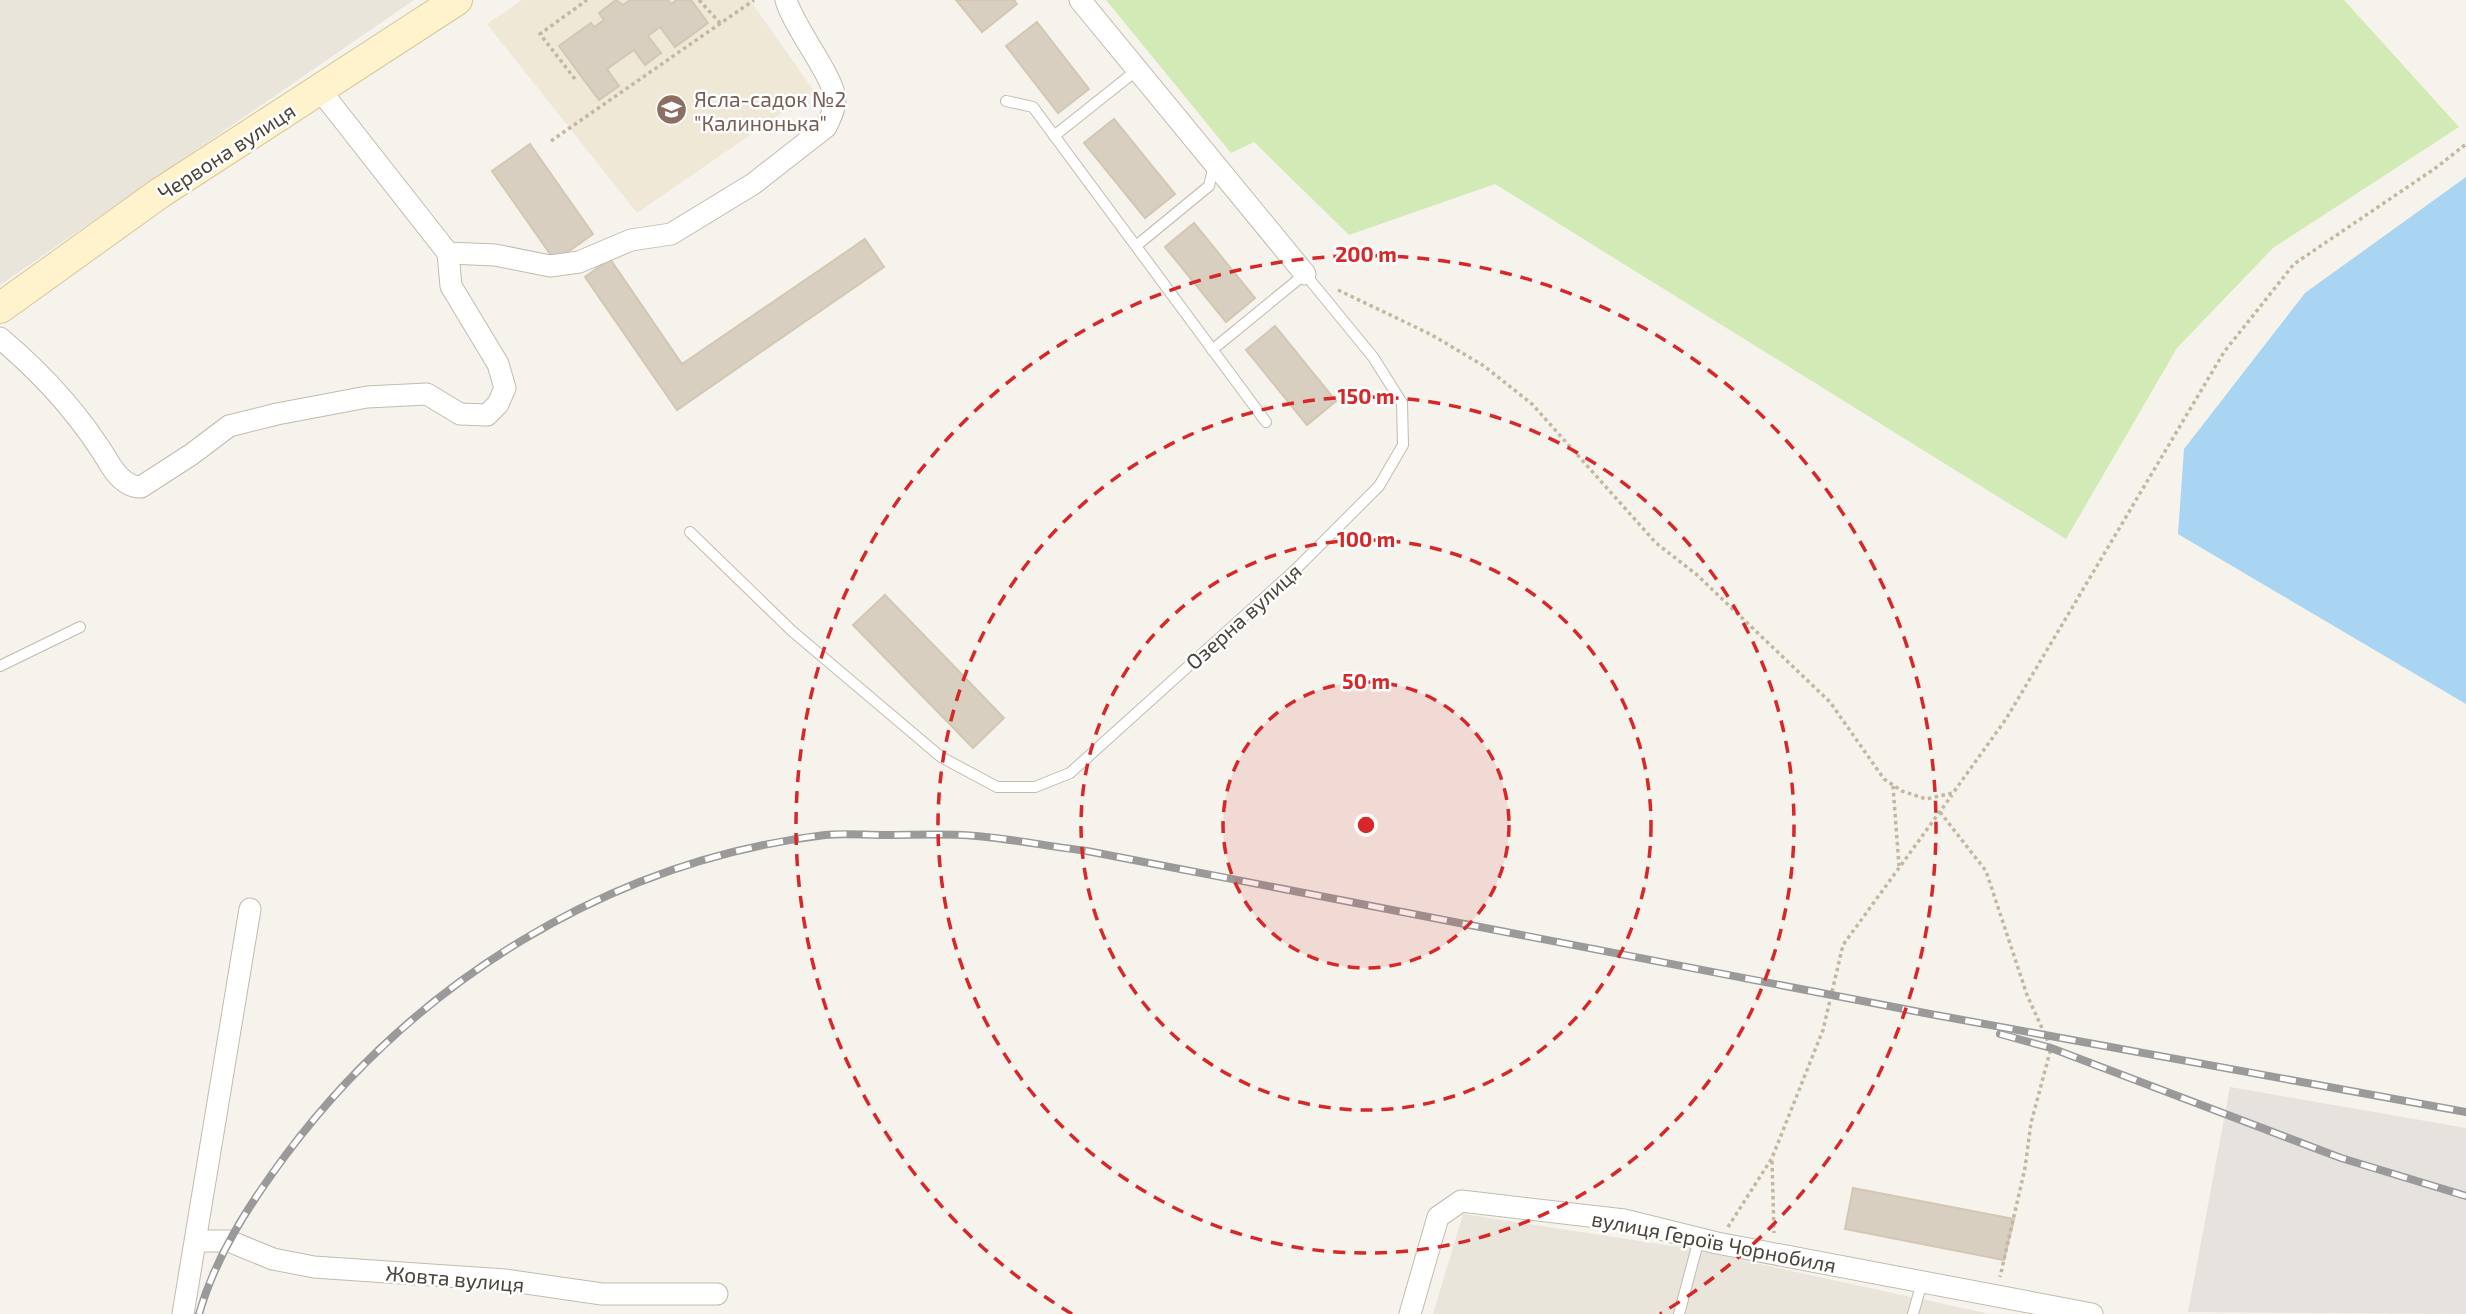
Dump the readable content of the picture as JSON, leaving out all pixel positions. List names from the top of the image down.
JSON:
{
  "streets": {
    "main road": ["Червона вулиця"],
    "street": ["Озерна вулиця", "вулиця Героїв Чорнобиля", "Жовта вулиця"]
  },
  "places": {
    "school or university": ["Ясла-садок №2 \"Калинонька\""]
  },
  "rings": [
    "200 m",
    "150 m",
    "100 m",
    "50 m"
  ]
}
